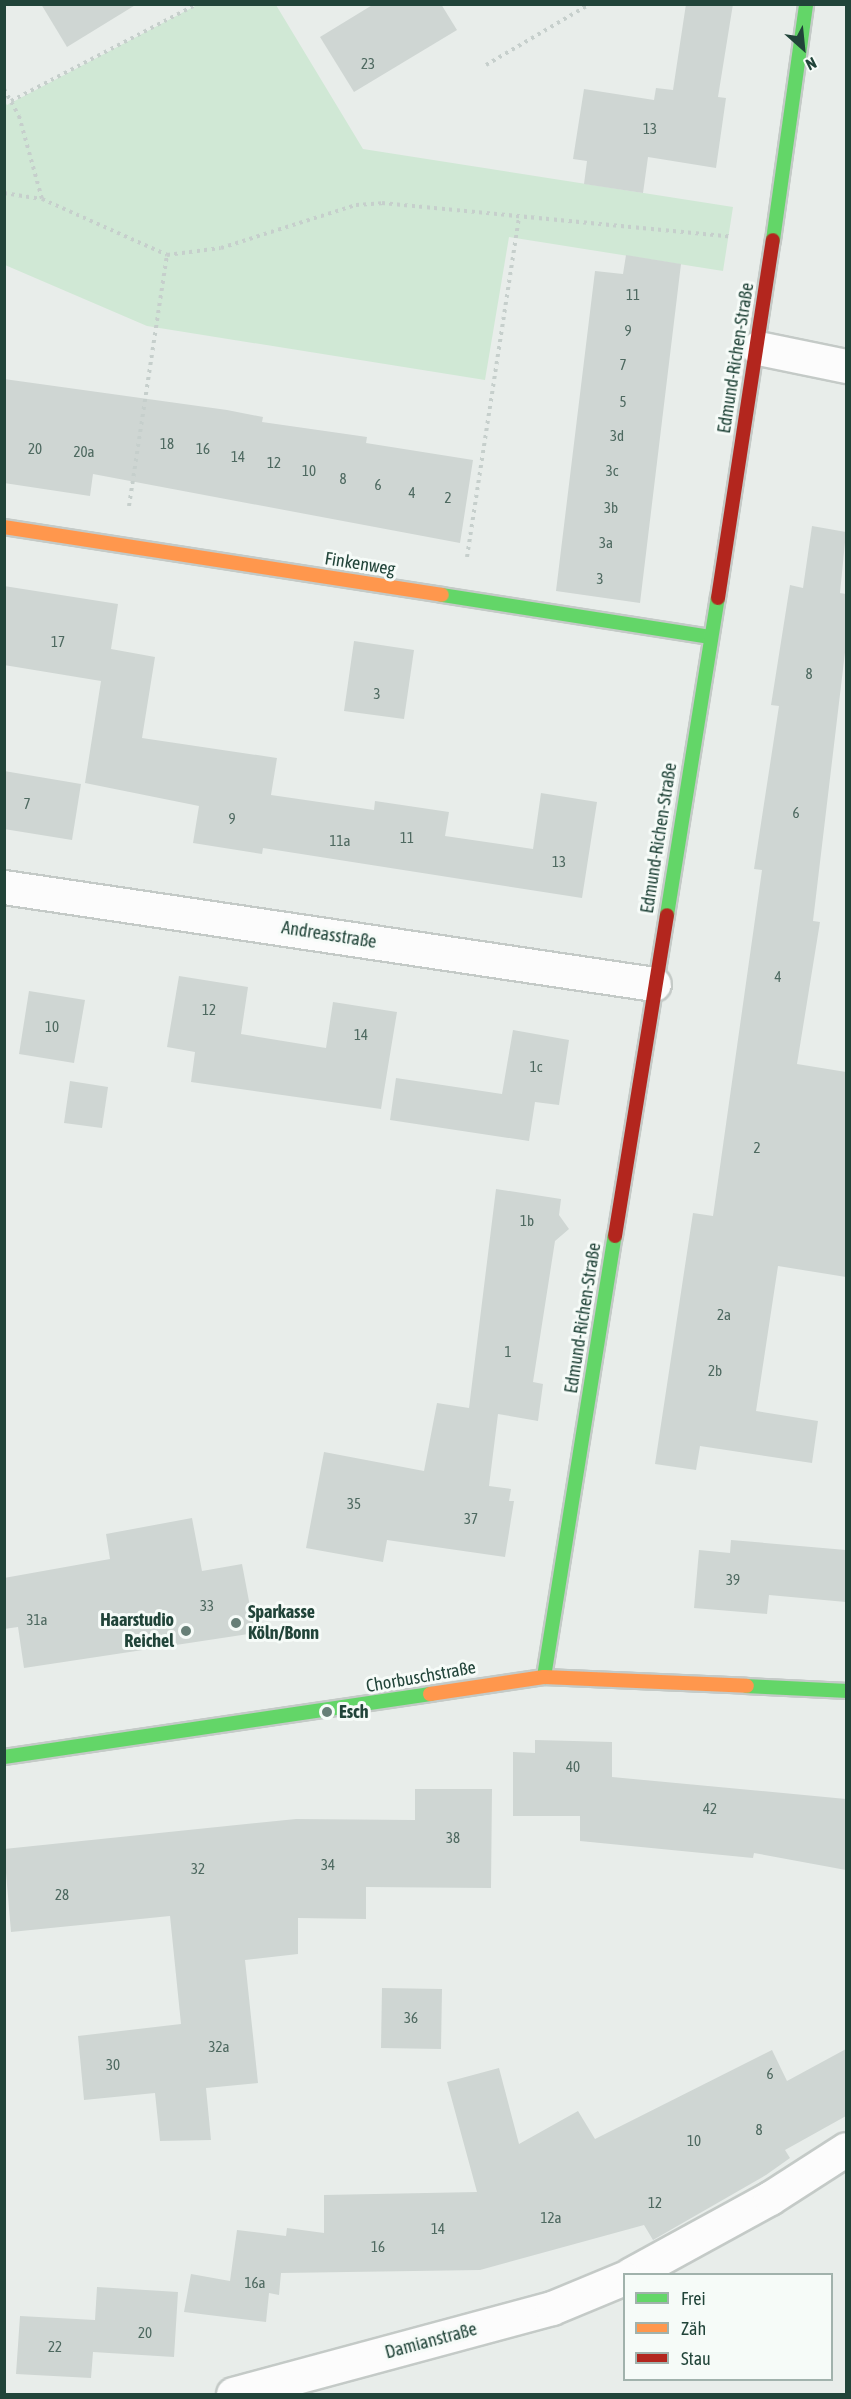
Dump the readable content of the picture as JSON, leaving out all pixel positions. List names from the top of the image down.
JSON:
{
  "streets": {
    "street": [
      "Edmund-Richen-Straße",
      "Finkenweg",
      "Andreasstraße",
      "Chorbuschstraße",
      "Damianstraße"
    ]
  },
  "crossings": [
    ["Edmund-Richen-Straße", "Finkenweg"],
    ["Edmund-Richen-Straße", "Andreasstraße"],
    ["Edmund-Richen-Straße", "Chorbuschstraße"]
  ],
  "places": ["Sparkasse Köln/Bonn", "Haarstudio Reichel", "Esch"],
  "house_numbers": [
    "23",
    "13",
    "11",
    "9",
    "7",
    "5",
    "3d",
    "18",
    "20",
    "16",
    "20a",
    "14",
    "12",
    "10",
    "3c",
    "8",
    "6",
    "4",
    "2",
    "3b",
    "3a",
    "3",
    "17",
    "8",
    "3",
    "7",
    "6",
    "9",
    "11",
    "11a",
    "13",
    "4",
    "12",
    "10",
    "14",
    "1c",
    "2",
    "1b",
    "2a",
    "1",
    "2b",
    "35",
    "37",
    "39",
    "33",
    "31a",
    "40",
    "42",
    "38",
    "34",
    "32",
    "28",
    "36",
    "32a",
    "30",
    "6",
    "8",
    "10",
    "12",
    "12a",
    "14",
    "16",
    "16a",
    "20",
    "22"
  ],
  "legend": ["Frei", "Zäh", "Stau"],
  "north": "bottom right"
}
